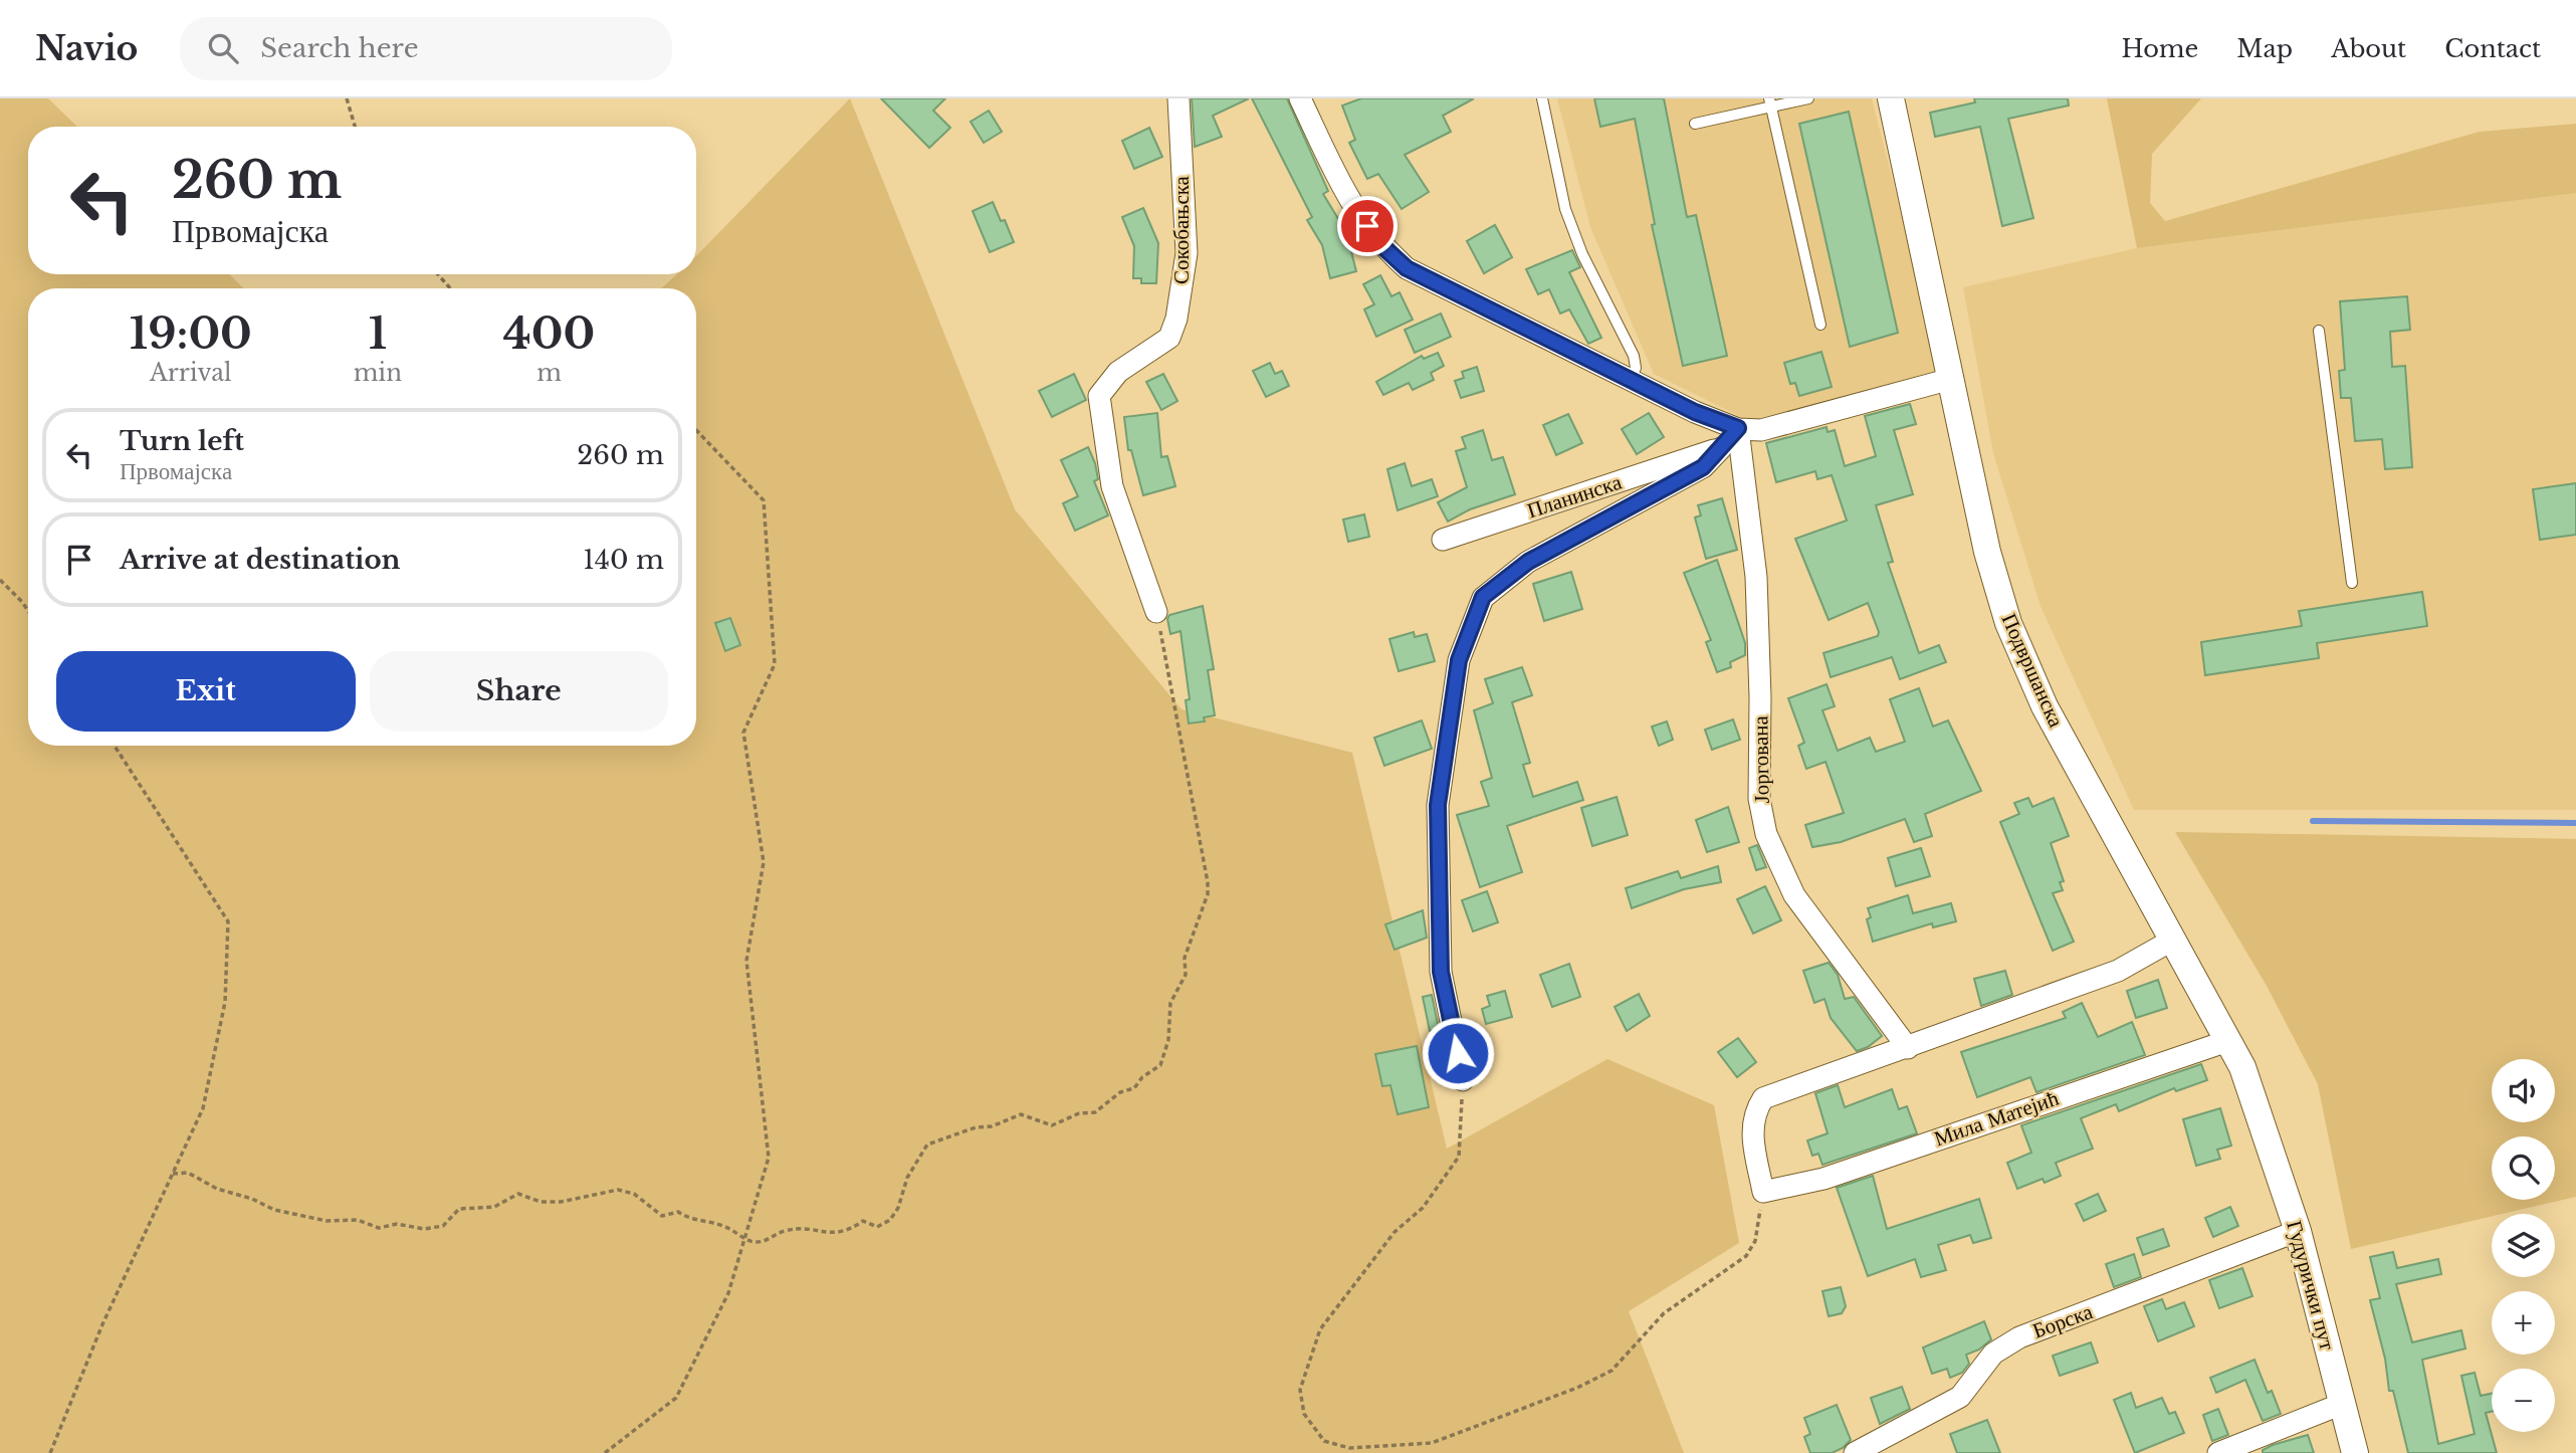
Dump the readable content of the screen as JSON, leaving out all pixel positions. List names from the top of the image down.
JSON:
{
  "streets": {
    "street": [
      "Сокобањска",
      "Планинска",
      "Подвршанска",
      "Јоргована",
      "Мила Матејић",
      "Гудурички пут",
      "Борска"
    ]
  },
  "crossings": [
    ["Подвршанска", "Мила Матејић"],
    ["Подвршанска", "Гудурички пут"],
    ["Гудурички пут", "Борска"]
  ],
  "page": {
    "header": "Navio",
    "search": "Search here",
    "nav": [
      "Home",
      "Map",
      "About",
      "Contact"
    ],
    "turn": ["260 m", "Првомајска"],
    "eta": [
      "19:00",
      "Arrival",
      "1",
      "min",
      "400",
      "m"
    ],
    "list": [
      {
        "name": "Turn left",
        "note": "Првомајска",
        "value": "260 m"
      },
      {
        "name": "Arrive at destination",
        "value": "140 m"
      }
    ],
    "buttons": ["Exit", "Share"],
    "map_buttons": ["+", "−"]
  }
}
